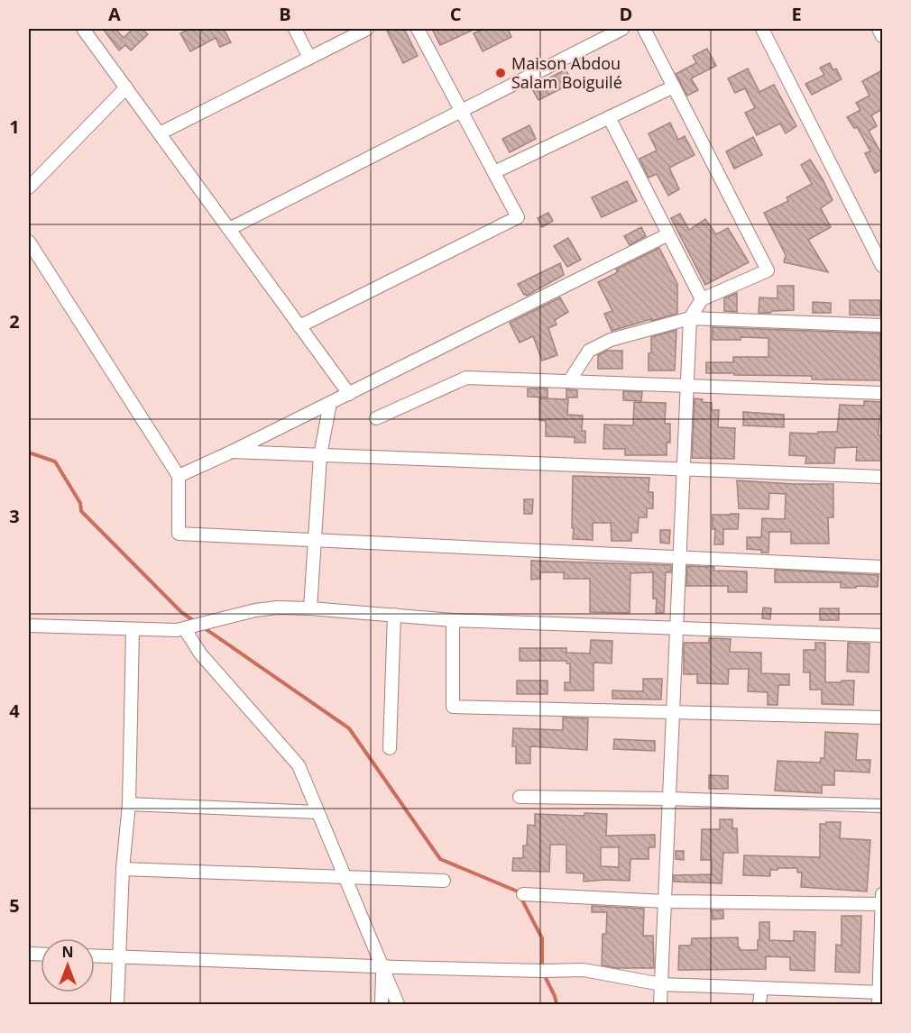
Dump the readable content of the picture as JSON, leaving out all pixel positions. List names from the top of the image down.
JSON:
{
  "places": ["Maison Abdou Salam Boiguilé"],
  "north": "top",
  "grid": {
    "columns": [
      "A",
      "B",
      "C",
      "D",
      "E"
    ],
    "rows": [
      "1",
      "2",
      "3",
      "4",
      "5"
    ]
  }
}
